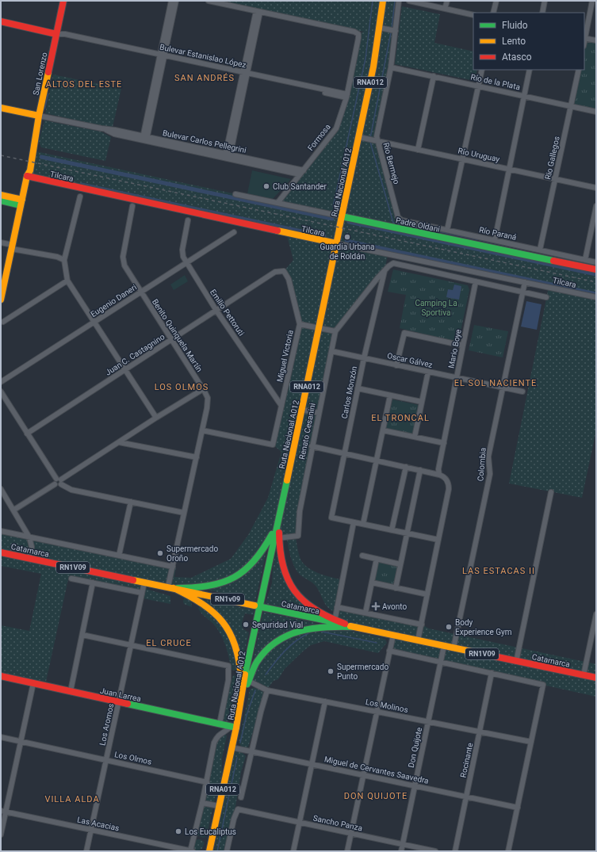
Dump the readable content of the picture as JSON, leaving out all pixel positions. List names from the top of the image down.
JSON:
{
  "streets": {
    "main road": [
      "Bulevar Estanislao López",
      "San Lorenzo",
      "RNA012",
      "Bulevar Carlos Pellegrini",
      "Tilcara",
      "Ruta Nacional A012",
      "Padre Oldani",
      "Catamarca",
      "RN1V09",
      "RN1v09",
      "Juan Larrea"
    ],
    "street": [
      "Río de la Plata",
      "Formosa",
      "Río Uruguay",
      "Rio Gallegos",
      "Río Bermejo",
      "Río Paraná",
      "Eugenio Daneri",
      "Emilio Pettoruti",
      "Benito Quinquela Martín",
      "Mario Boye",
      "Juan C. Castagnino",
      "Miguel Victoria",
      "Oscar Gálvez",
      "Carlos Monzón",
      "Renato Cesanini",
      "Colombia",
      "Los Molinos",
      "Los Aromos",
      "Don Quijote",
      "Los Olmos",
      "Rocinante",
      "Miguel de Cervantes Saavedra",
      "Sancho Panza",
      "Las Acacias"
    ]
  },
  "crossings": [
    ["Bulevar Estanislao López", "San Lorenzo"],
    ["Bulevar Estanislao López", "Formosa"],
    ["San Lorenzo", "Bulevar Carlos Pellegrini"],
    ["San Lorenzo", "Tilcara"],
    ["Río de la Plata", "Rio Gallegos"],
    ["Río de la Plata", "Río Bermejo"],
    ["Formosa", "Bulevar Carlos Pellegrini"],
    ["Formosa", "Padre Oldani"],
    ["Río Uruguay", "Rio Gallegos"],
    ["Río Uruguay", "Río Bermejo"],
    ["Río Uruguay", "Ruta Nacional A012"],
    ["Rio Gallegos", "Río Paraná"],
    ["Río Bermejo", "Río Paraná"],
    ["Tilcara", "Ruta Nacional A012"],
    ["Tilcara", "Colombia"],
    ["Ruta Nacional A012", "Padre Oldani"],
    ["Ruta Nacional A012", "Renato Cesanini"],
    ["Ruta Nacional A012", "Catamarca"],
    ["Ruta Nacional A012", "Juan Larrea"],
    ["Ruta Nacional A012", "Los Molinos"],
    ["Ruta Nacional A012", "Miguel de Cervantes Saavedra"],
    ["Eugenio Daneri", "Emilio Pettoruti"],
    ["Eugenio Daneri", "Benito Quinquela Martín"],
    ["Emilio Pettoruti", "Juan C. Castagnino"],
    ["Emilio Pettoruti", "Miguel Victoria"],
    ["Benito Quinquela Martín", "Juan C. Castagnino"],
    ["Benito Quinquela Martín", "Miguel Victoria"],
    ["Benito Quinquela Martín", "Catamarca"],
    ["Mario Boye", "Oscar Gálvez"],
    ["Juan C. Castagnino", "Miguel Victoria"],
    ["Oscar Gálvez", "Carlos Monzón"],
    ["Oscar Gálvez", "Renato Cesanini"],
    ["Oscar Gálvez", "Colombia"],
    ["Carlos Monzón", "Renato Cesanini"],
    ["Colombia", "Catamarca"],
    ["Catamarca", "Los Aromos"],
    ["Catamarca", "Don Quijote"],
    ["Juan Larrea", "Los Aromos"],
    ["Los Molinos", "Don Quijote"],
    ["Los Molinos", "Rocinante"],
    ["Los Aromos", "Los Olmos"],
    ["Los Aromos", "Las Acacias"],
    ["Don Quijote", "Miguel de Cervantes Saavedra"],
    ["Don Quijote", "Sancho Panza"],
    ["Rocinante", "Miguel de Cervantes Saavedra"]
  ],
  "districts": [
    "SAN ANDRÉS",
    "ALTOS DEL ESTE",
    "EL SOL NACIENTE",
    "LOS OLMOS",
    "EL TRONCAL",
    "LAS ESTACAS II",
    "EL CRUCE",
    "DON QUIJOTE",
    "VILLA ALDA"
  ],
  "parks": ["Camping La Sportiva"],
  "places": {
    "other": [
      "Club Santander",
      "Guardia Urbana de Roldán",
      "Supermercado Oroño",
      "Seguridad Vial",
      "Body Experience Gym",
      "Supermercado Punto",
      "Los Eucaliptus"
    ],
    "health": ["Avonto"]
  },
  "legend": ["Fluido", "Lento", "Atasco"]
}
